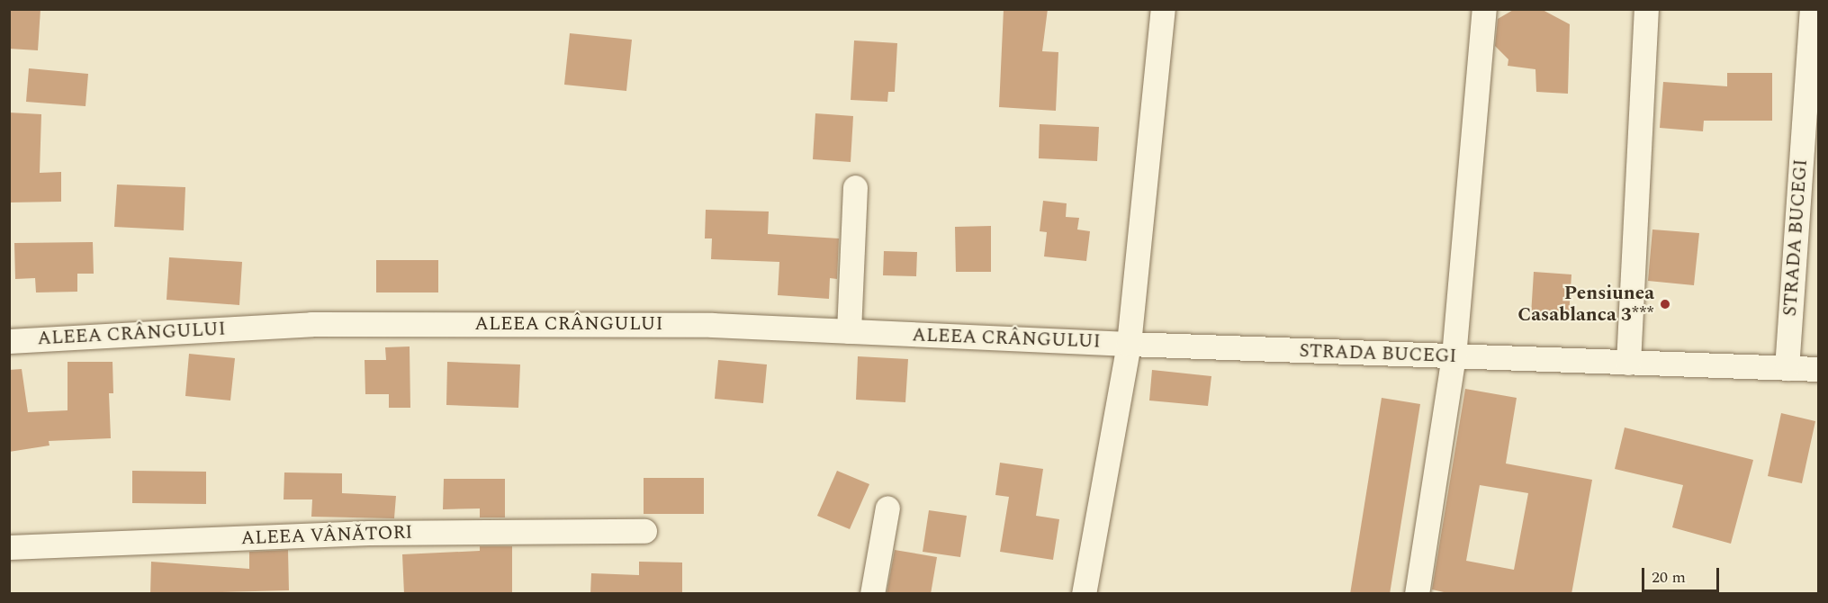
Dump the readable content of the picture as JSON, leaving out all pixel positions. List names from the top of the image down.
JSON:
{
  "streets": {
    "street": ["STRADA BUCEGI", "ALEEA CRÂNGULUI", "ALEEA VÂNĂTORI"]
  },
  "crossings": [
    ["STRADA BUCEGI", "ALEEA CRÂNGULUI"]
  ],
  "places": ["Pensiunea Casablanca 3***"],
  "scale_bar": "20 m"
}
